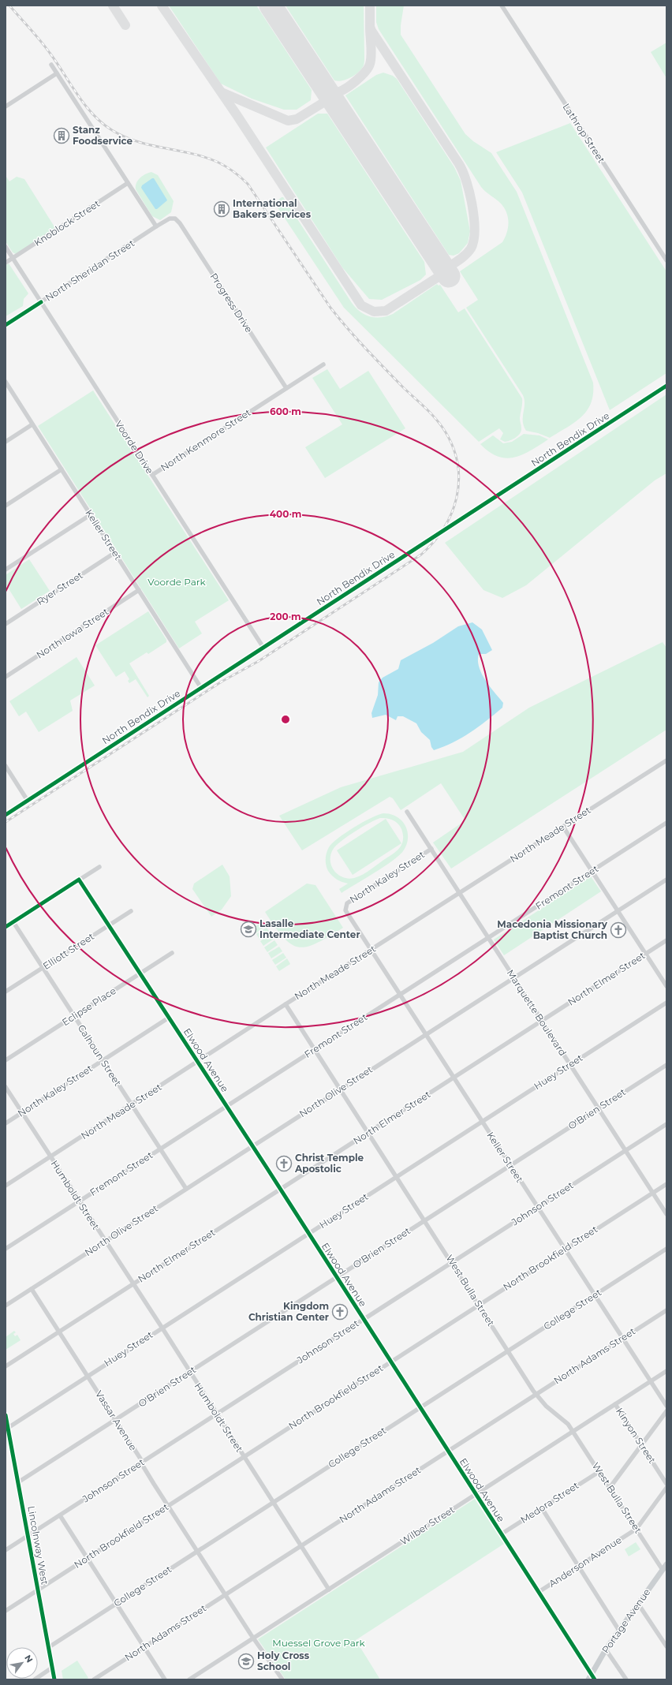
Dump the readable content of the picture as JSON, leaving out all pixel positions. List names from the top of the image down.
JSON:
{
  "streets": {
    "main road": ["Lincolnway West", "Portage Avenue"],
    "street": [
      "Lathrop Street",
      "Knoblock Street",
      "North Sheridan Street",
      "Progress Drive",
      "North Bendix Drive",
      "North Kenmore Street",
      "Voorde Drive",
      "Keller Street",
      "Ryer Street",
      "North Iowa Street",
      "North Meade Street",
      "North Kaley Street",
      "Fremont Street",
      "Elliott Street",
      "North Elmer Street",
      "Eclipse Place",
      "Marquette Boulevard",
      "Calhoun Street",
      "Elwood Avenue",
      "Huey Street",
      "North Olive Street",
      "O'Brien Street",
      "Humboldt Street",
      "Johnson Street",
      "North Brookfield Street",
      "West Bulla Street",
      "College Street",
      "North Adams Street",
      "Vassar Avenue",
      "Kinyon Street",
      "Medora Street",
      "Wilber Street",
      "Anderson Avenue"
    ]
  },
  "crossings": [
    ["Knoblock Street", "Voorde Drive"],
    ["North Sheridan Street", "Progress Drive"],
    ["North Sheridan Street", "Voorde Drive"],
    ["Progress Drive", "North Kenmore Street"],
    ["North Bendix Drive", "Voorde Drive"],
    ["North Bendix Drive", "Keller Street"],
    ["North Kenmore Street", "Voorde Drive"],
    ["Keller Street", "Ryer Street"],
    ["Keller Street", "North Iowa Street"],
    ["Keller Street", "North Meade Street"],
    ["Keller Street", "North Kaley Street"],
    ["Keller Street", "Fremont Street"],
    ["Keller Street", "North Elmer Street"],
    ["Keller Street", "Huey Street"],
    ["Keller Street", "North Olive Street"],
    ["Keller Street", "O'Brien Street"],
    ["Keller Street", "Johnson Street"],
    ["Keller Street", "North Brookfield Street"],
    ["Keller Street", "College Street"],
    ["Keller Street", "North Adams Street"],
    ["Keller Street", "Wilber Street"],
    ["North Meade Street", "Marquette Boulevard"],
    ["North Meade Street", "Calhoun Street"],
    ["North Meade Street", "Elwood Avenue"],
    ["North Meade Street", "Humboldt Street"],
    ["North Meade Street", "West Bulla Street"],
    ["North Kaley Street", "Marquette Boulevard"],
    ["North Kaley Street", "Calhoun Street"],
    ["North Kaley Street", "Elwood Avenue"],
    ["North Kaley Street", "Humboldt Street"],
    ["Fremont Street", "Marquette Boulevard"],
    ["Fremont Street", "Calhoun Street"],
    ["Fremont Street", "Elwood Avenue"],
    ["Fremont Street", "Humboldt Street"],
    ["Fremont Street", "West Bulla Street"],
    ["Elliott Street", "Calhoun Street"],
    ["Elliott Street", "Elwood Avenue"],
    ["North Elmer Street", "Marquette Boulevard"],
    ["North Elmer Street", "Elwood Avenue"],
    ["North Elmer Street", "Humboldt Street"],
    ["North Elmer Street", "West Bulla Street"],
    ["North Elmer Street", "Vassar Avenue"],
    ["Eclipse Place", "Calhoun Street"],
    ["Eclipse Place", "Elwood Avenue"],
    ["Marquette Boulevard", "Huey Street"],
    ["Marquette Boulevard", "North Olive Street"],
    ["Marquette Boulevard", "O'Brien Street"],
    ["Marquette Boulevard", "Johnson Street"],
    ["Marquette Boulevard", "North Brookfield Street"],
    ["Calhoun Street", "North Olive Street"],
    ["Elwood Avenue", "Huey Street"],
    ["Elwood Avenue", "North Olive Street"],
    ["Elwood Avenue", "O'Brien Street"],
    ["Elwood Avenue", "Johnson Street"],
    ["Elwood Avenue", "North Brookfield Street"],
    ["Elwood Avenue", "College Street"],
    ["Elwood Avenue", "North Adams Street"],
    ["Elwood Avenue", "Medora Street"],
    ["Elwood Avenue", "Wilber Street"],
    ["Elwood Avenue", "Anderson Avenue"],
    ["Elwood Avenue", "Portage Avenue"],
    ["Huey Street", "Humboldt Street"],
    ["Huey Street", "West Bulla Street"],
    ["Huey Street", "Vassar Avenue"],
    ["Huey Street", "Lincolnway West"],
    ["North Olive Street", "Humboldt Street"],
    ["North Olive Street", "West Bulla Street"],
    ["North Olive Street", "Vassar Avenue"],
    ["O'Brien Street", "Humboldt Street"],
    ["O'Brien Street", "West Bulla Street"],
    ["O'Brien Street", "Vassar Avenue"],
    ["O'Brien Street", "Lincolnway West"],
    ["Humboldt Street", "Johnson Street"],
    ["Humboldt Street", "North Brookfield Street"],
    ["Humboldt Street", "College Street"],
    ["Humboldt Street", "North Adams Street"],
    ["Humboldt Street", "Wilber Street"],
    ["Johnson Street", "West Bulla Street"],
    ["Johnson Street", "Vassar Avenue"],
    ["Johnson Street", "Lincolnway West"],
    ["North Brookfield Street", "West Bulla Street"],
    ["North Brookfield Street", "Vassar Avenue"],
    ["North Brookfield Street", "Lincolnway West"],
    ["West Bulla Street", "College Street"],
    ["West Bulla Street", "North Adams Street"],
    ["West Bulla Street", "Medora Street"],
    ["West Bulla Street", "Wilber Street"],
    ["West Bulla Street", "Anderson Avenue"],
    ["West Bulla Street", "Portage Avenue"],
    ["College Street", "Vassar Avenue"],
    ["College Street", "Lincolnway West"],
    ["North Adams Street", "Vassar Avenue"],
    ["Vassar Avenue", "Wilber Street"],
    ["Kinyon Street", "Wilber Street"]
  ],
  "parks": ["Voorde Park", "Muessel Grove Park"],
  "places": {
    "building": ["Stanz Foodservice", "International Bakers Services"],
    "school or university": ["Lasalle Intermediate Center", "Holy Cross School"],
    "church": ["Macedonia Missionary Baptist Church", "Christ Temple Apostolic", "Kingdom Christian Center"]
  },
  "north": "top right",
  "rings": ["600 m", "400 m", "200 m"]
}
